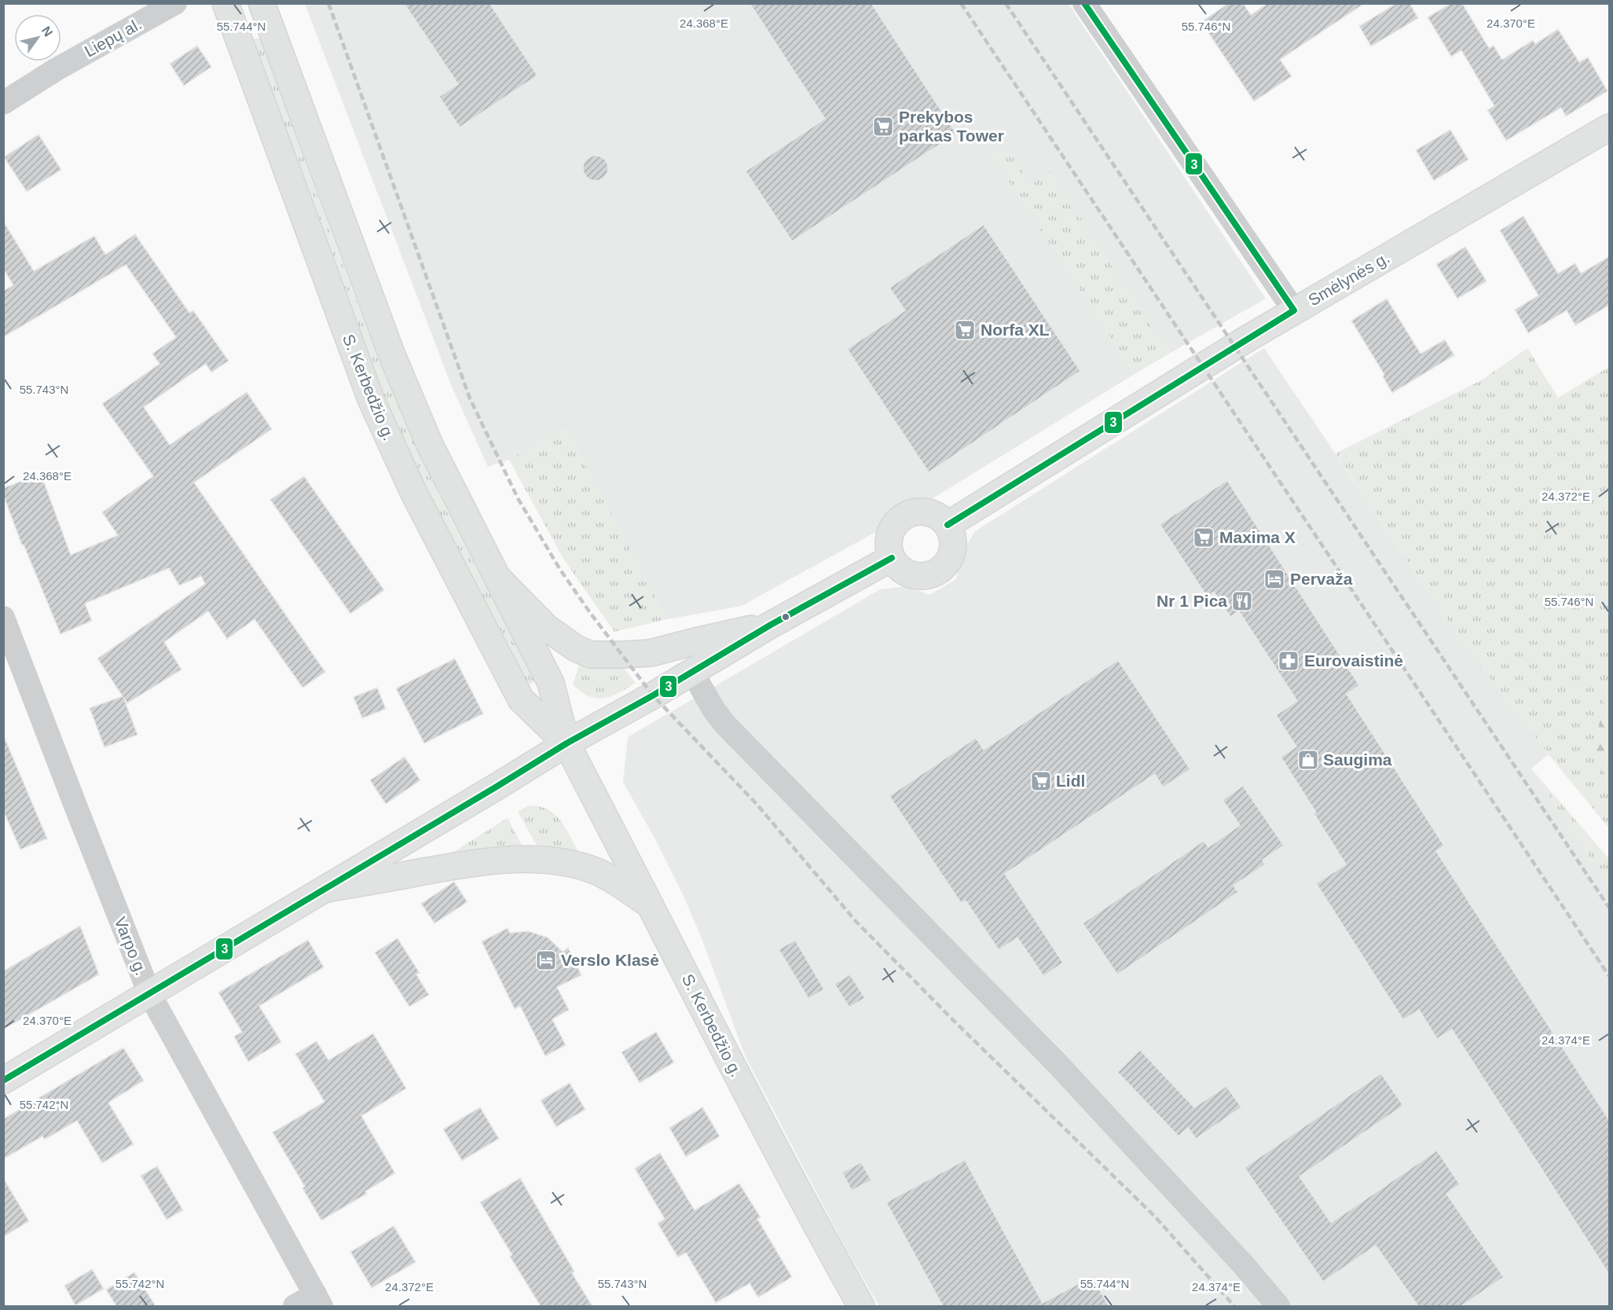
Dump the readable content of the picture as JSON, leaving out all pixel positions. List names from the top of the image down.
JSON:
{
  "streets": {
    "main road": ["Smėlynės g.", "S. Kerbedžio g."],
    "street": ["Liepų al.", "Varpo g."]
  },
  "places": {
    "supermarket": [
      "Prekybos parkas Tower",
      "Norfa XL",
      "Maxima X",
      "Lidl"
    ],
    "hotel": ["Pervaža", "Verslo Klasė"],
    "restaurant": ["Nr 1 Pica"],
    "pharmacy": ["Eurovaistinė"],
    "shop": ["Saugima"]
  },
  "lines": ["transit line 3"],
  "north": "top right",
  "coordinates": [
    "24.368°E",
    "24.370°E",
    "55.744°N",
    "55.746°N",
    "55.743°N",
    "24.372°E",
    "24.374°E",
    "55.742°N"
  ]
}
